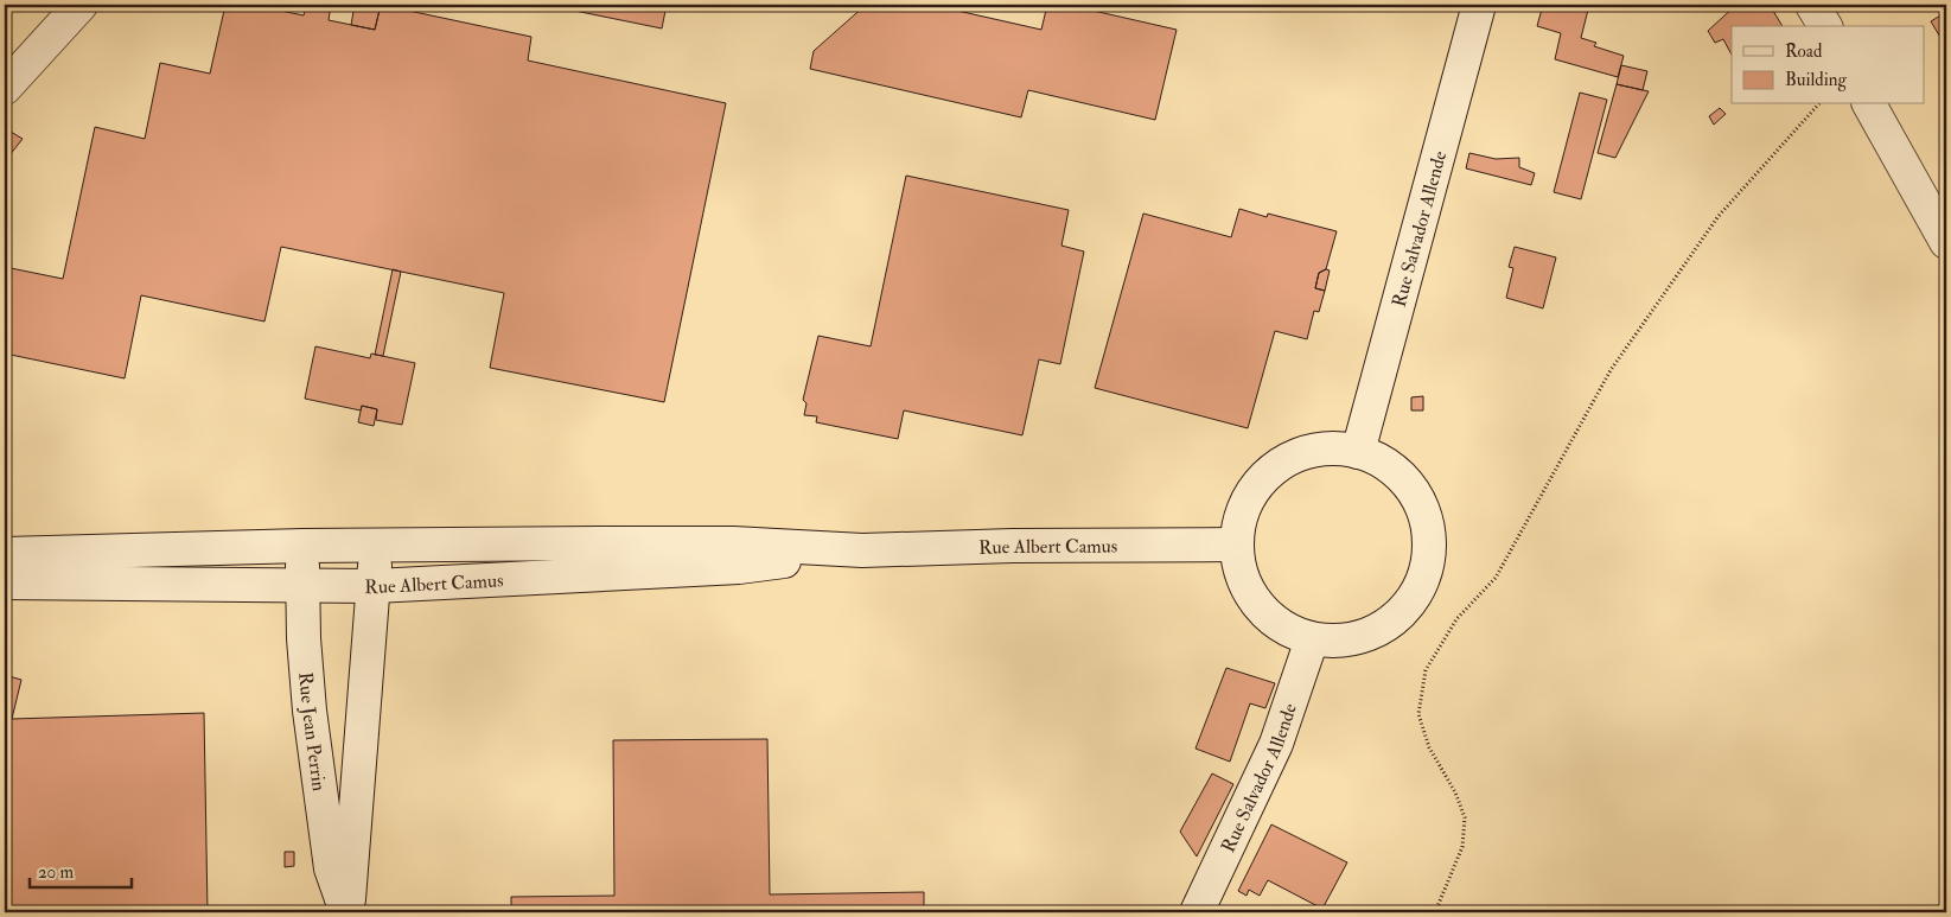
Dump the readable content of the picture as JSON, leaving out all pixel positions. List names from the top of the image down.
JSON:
{
  "streets": {
    "street": ["Rue Salvador Allende", "Rue Albert Camus", "Rue Jean Perrin"]
  },
  "crossings": [
    ["Rue Salvador Allende", "Rue Albert Camus"],
    ["Rue Albert Camus", "Rue Jean Perrin"]
  ],
  "legend": ["Road", "Building"],
  "scale_bar": "20 m"
}
